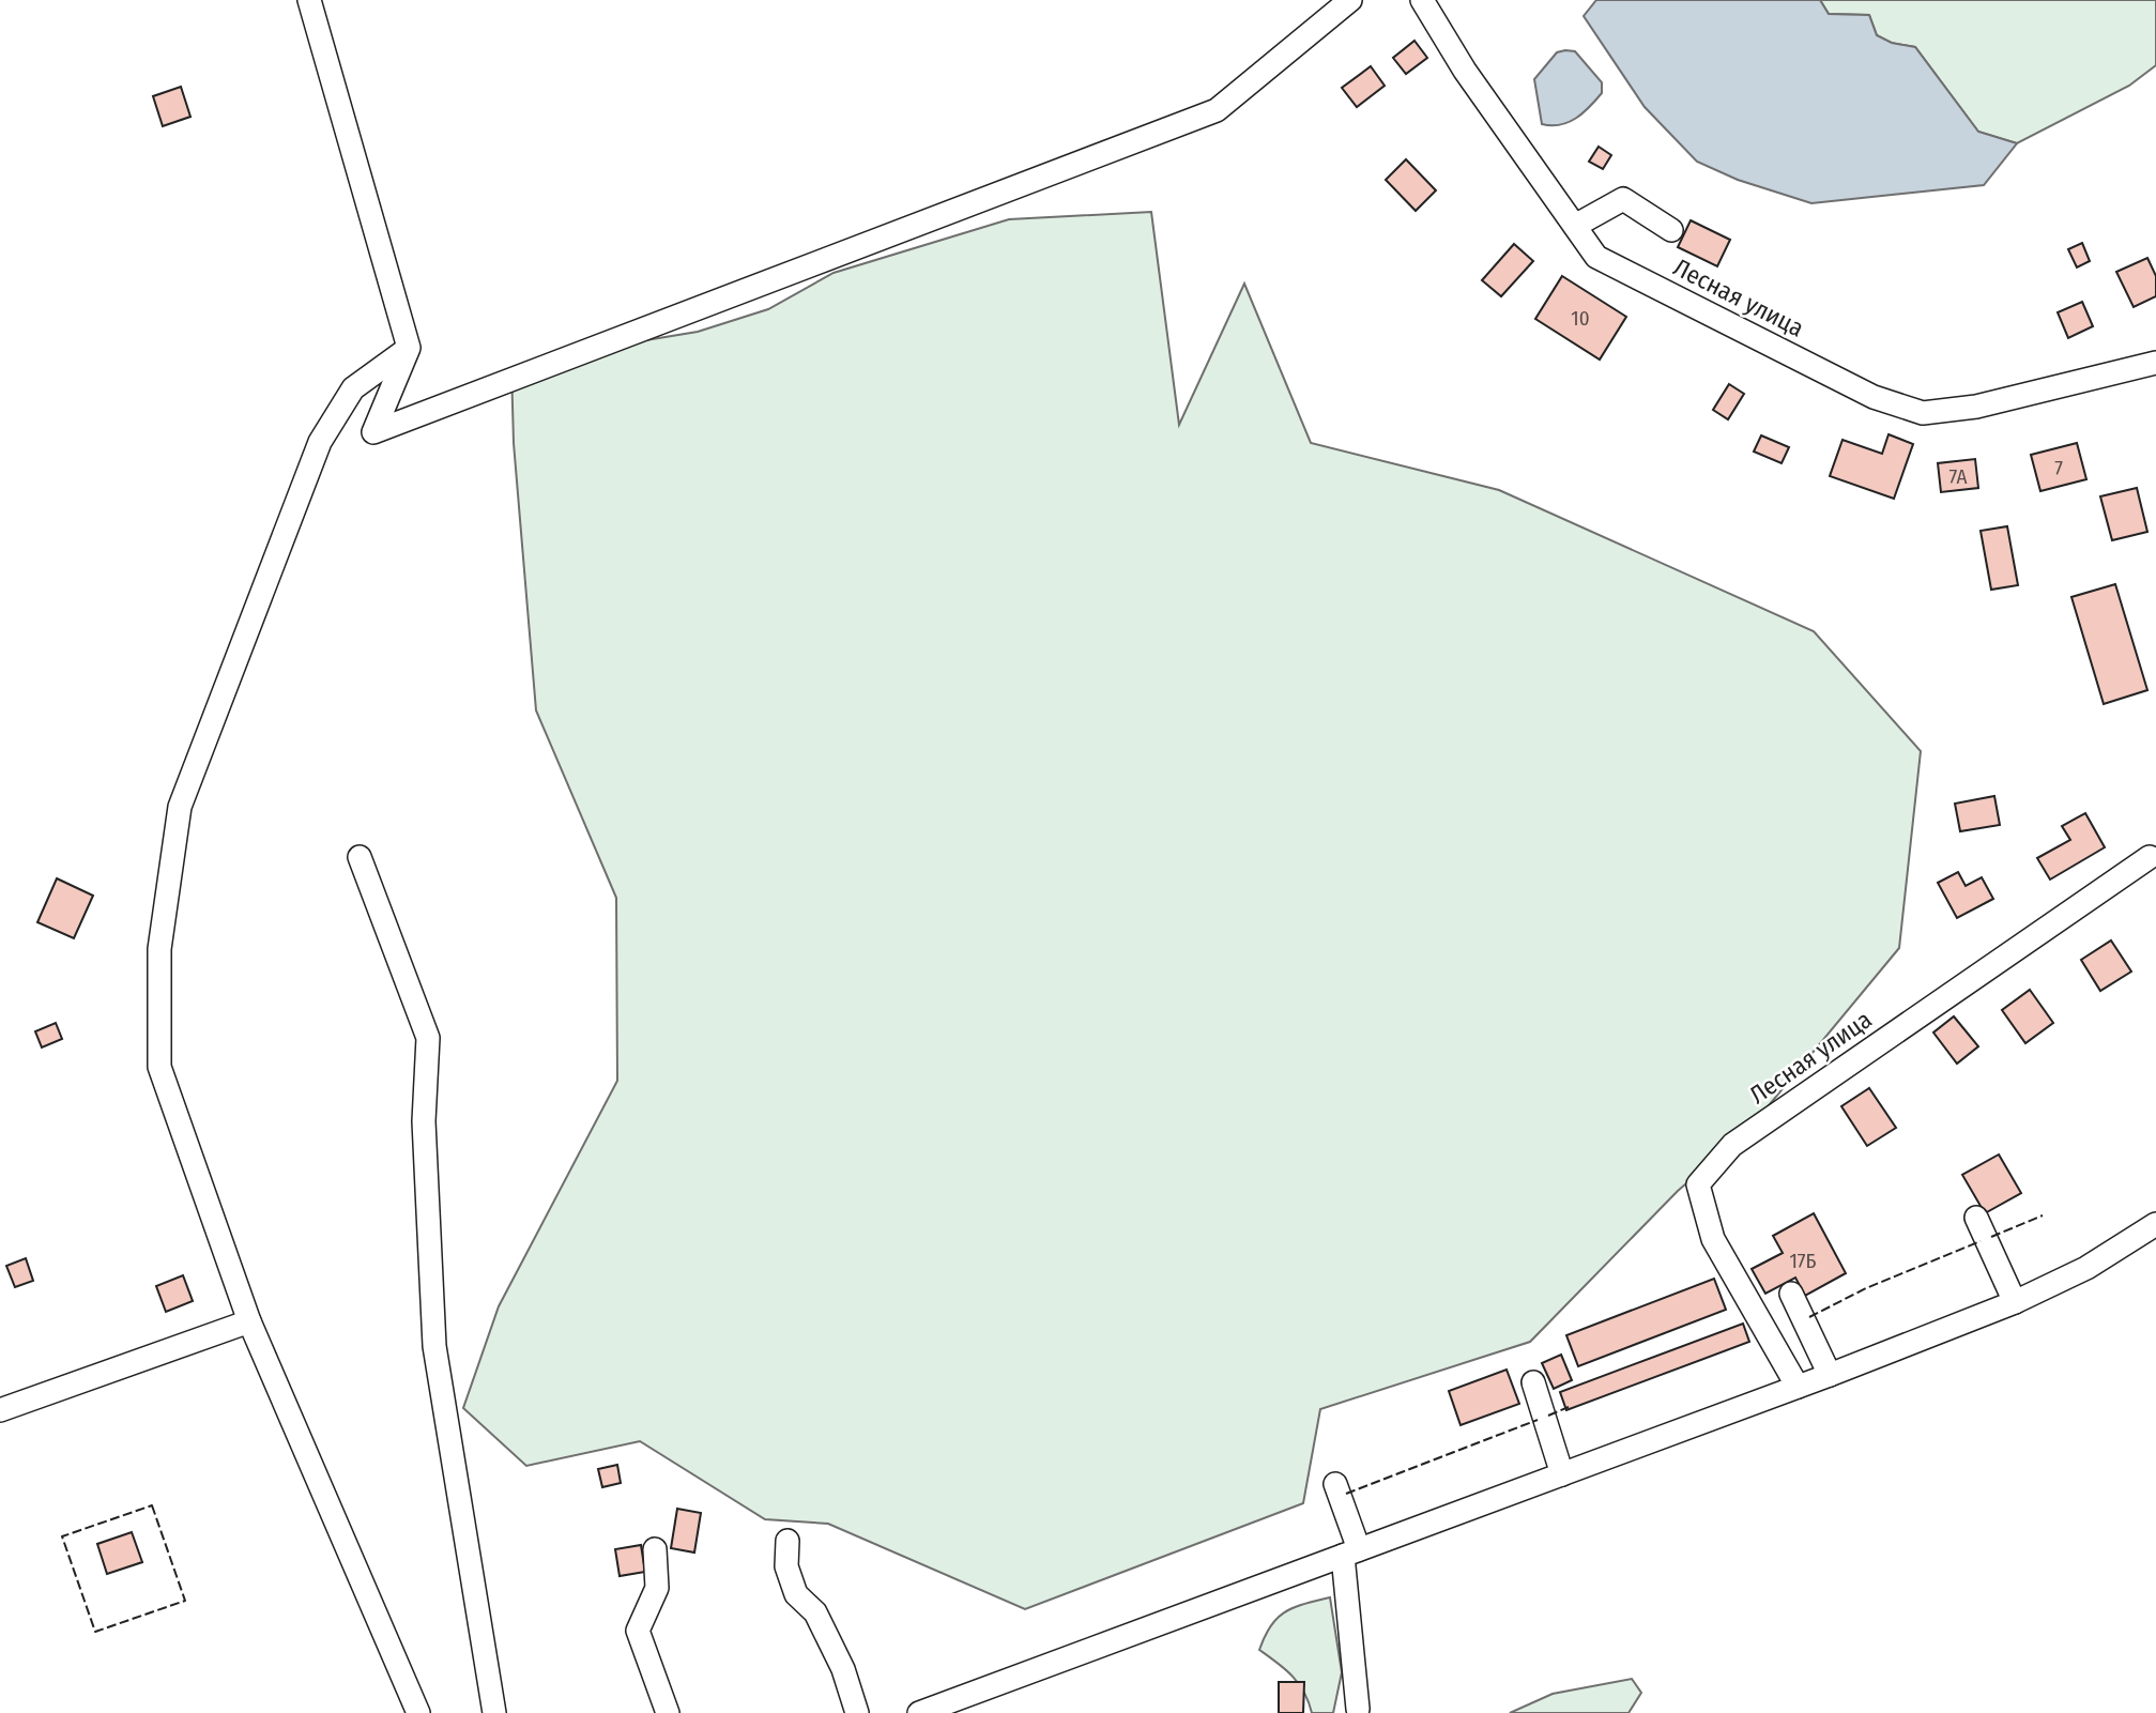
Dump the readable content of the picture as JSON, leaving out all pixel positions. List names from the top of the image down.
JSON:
{
  "streets": {
    "street": ["Лесная улица"]
  },
  "house_numbers": [
    "10",
    "7",
    "7А",
    "17Б"
  ]
}
